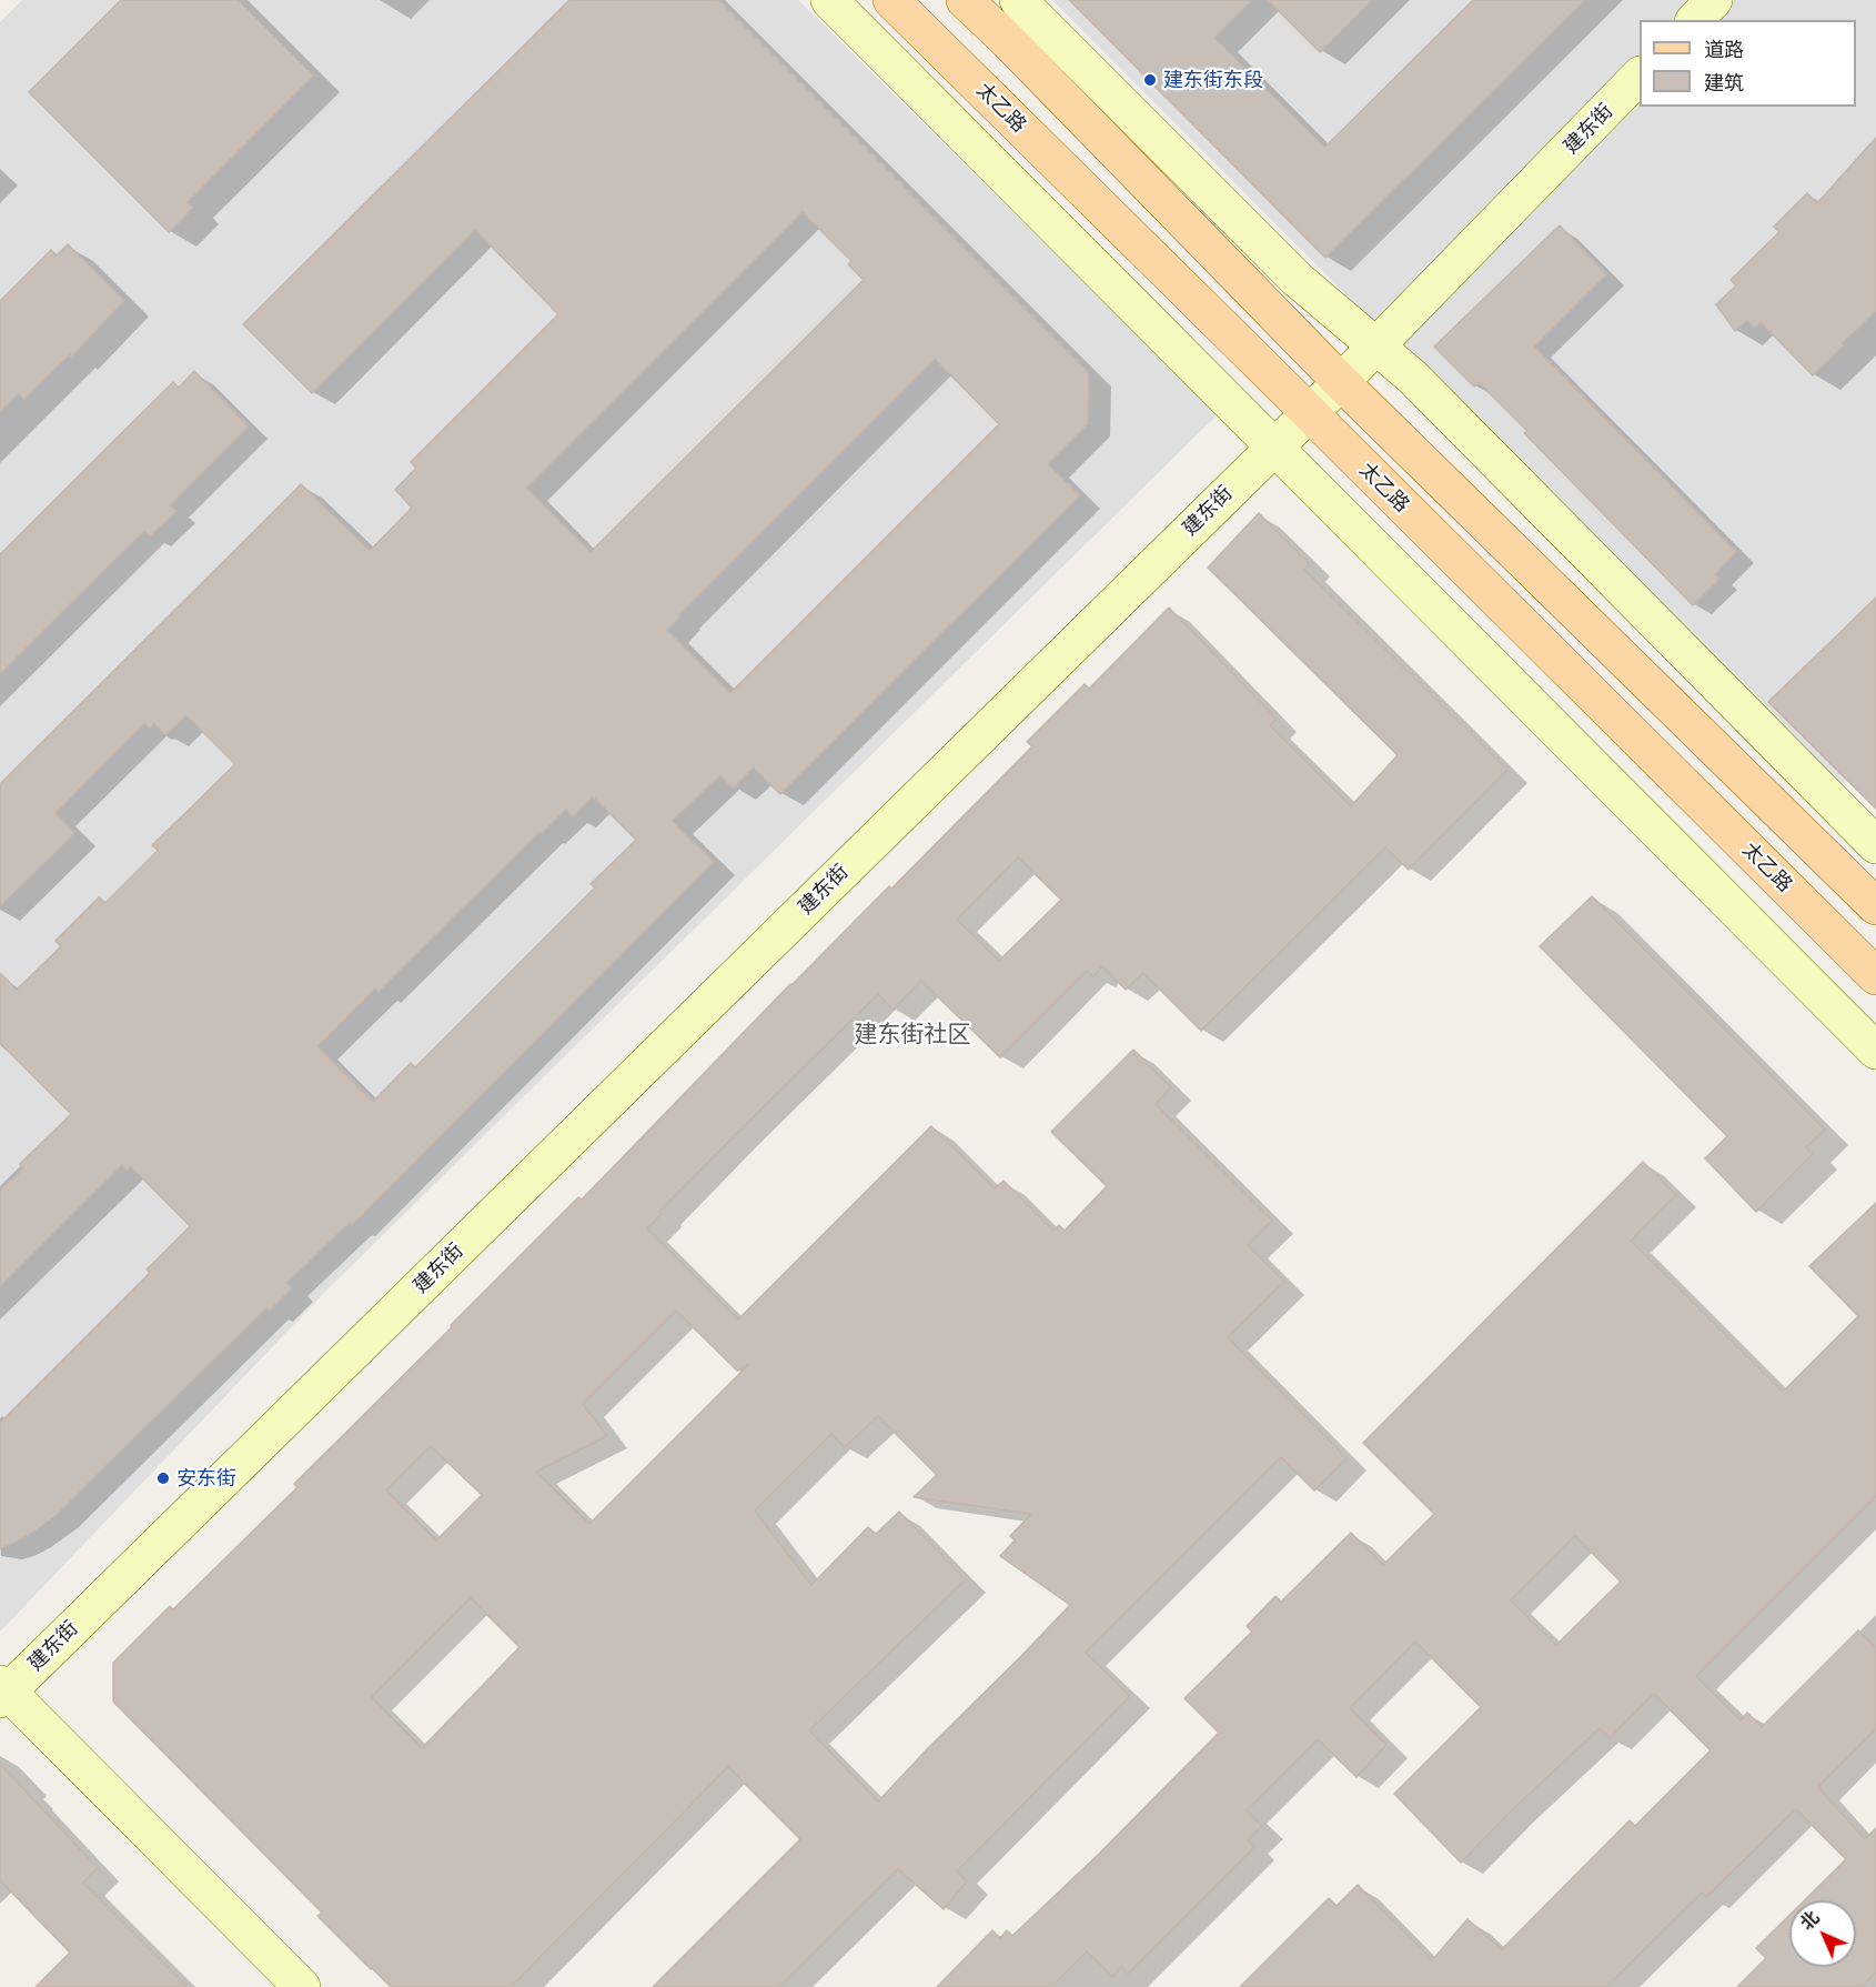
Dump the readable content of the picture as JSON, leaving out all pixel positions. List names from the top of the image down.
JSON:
{
  "streets": {
    "main road": ["太乙路", "建东街"]
  },
  "crossings": [
    ["太乙路", "建东街"]
  ],
  "districts": ["建东街社区"],
  "places": ["建东街东段", "安东街"],
  "legend": ["道路", "建筑"],
  "north": "top left"
}
